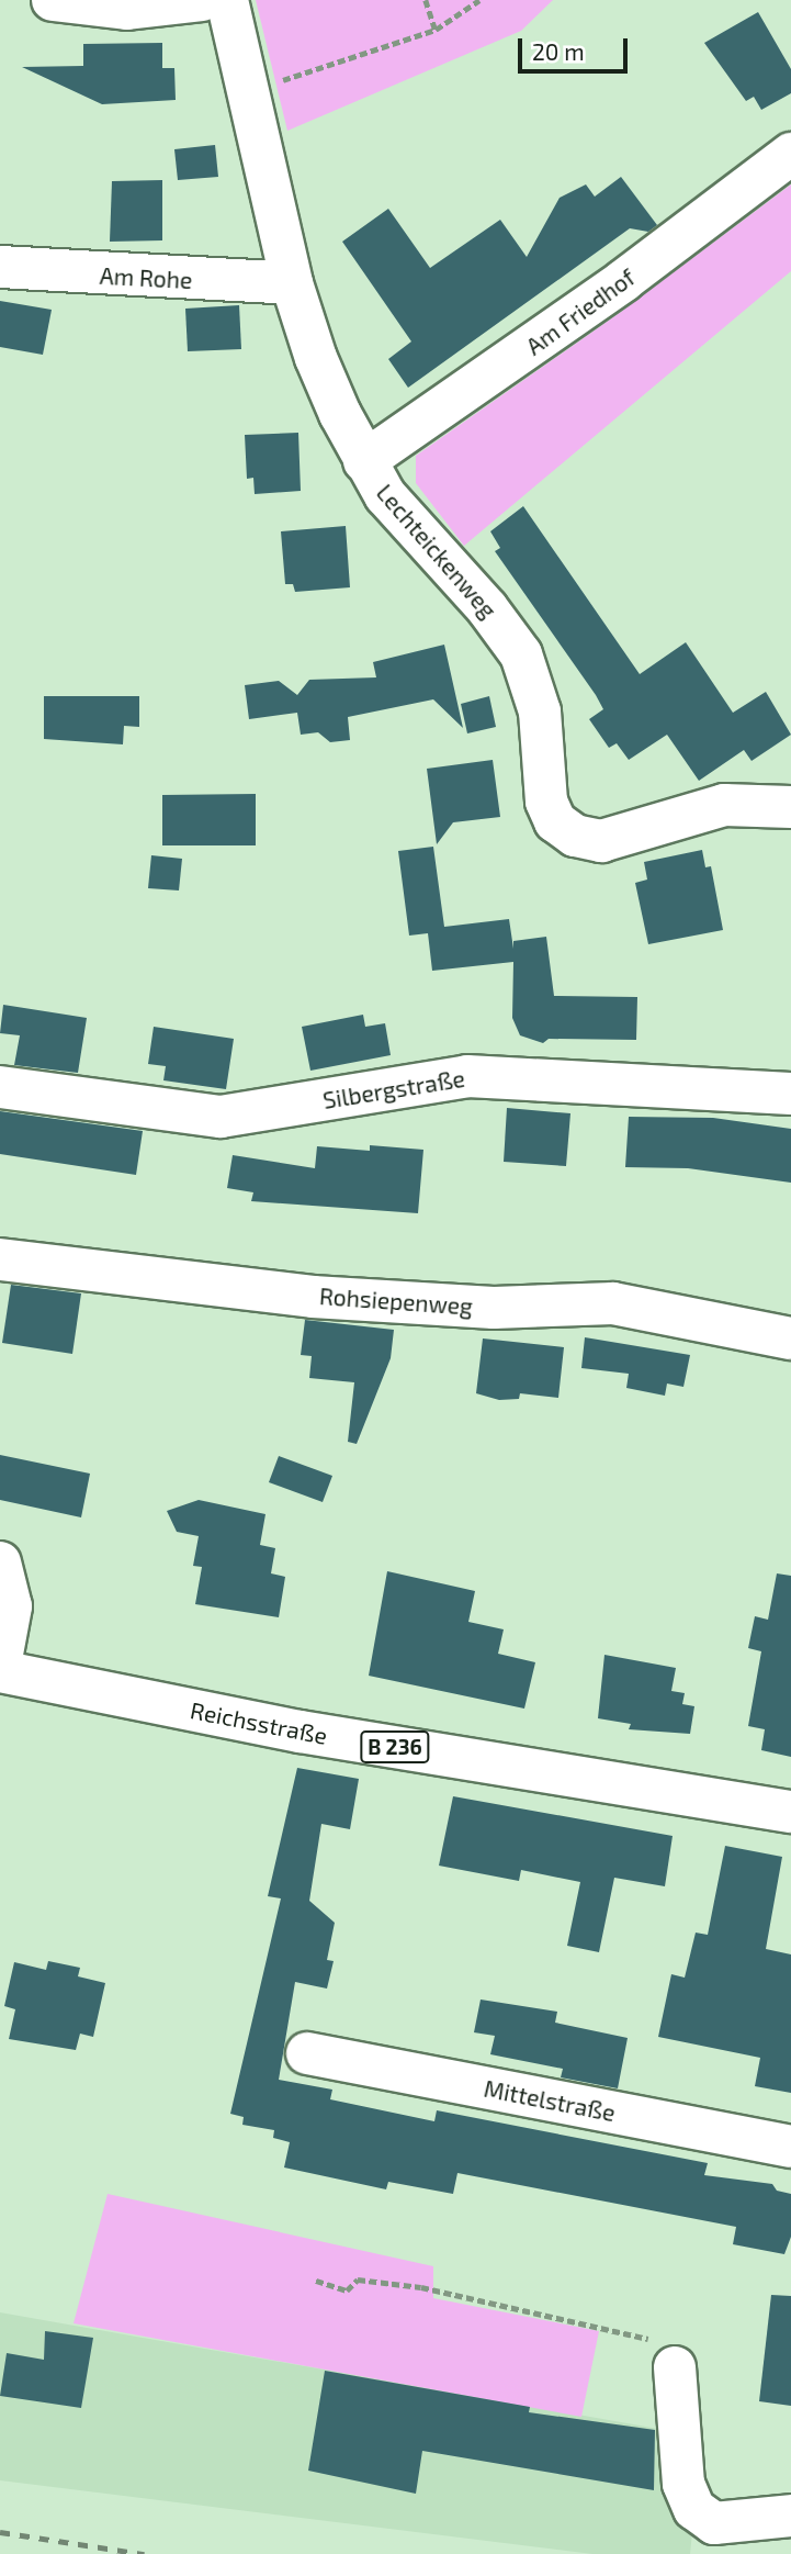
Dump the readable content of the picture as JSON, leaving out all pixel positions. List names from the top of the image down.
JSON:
{
  "streets": {
    "street": [
      "Am Rohe",
      "Am Friedhof",
      "Lechteickenweg",
      "Silbergstraße",
      "Rohsiepenweg",
      "Reichsstraße",
      "B 236",
      "Mittelstraße"
    ]
  },
  "crossings": [
    ["Am Rohe", "Lechteickenweg"],
    ["Am Friedhof", "Lechteickenweg"]
  ],
  "scale_bar": "20 m"
}
